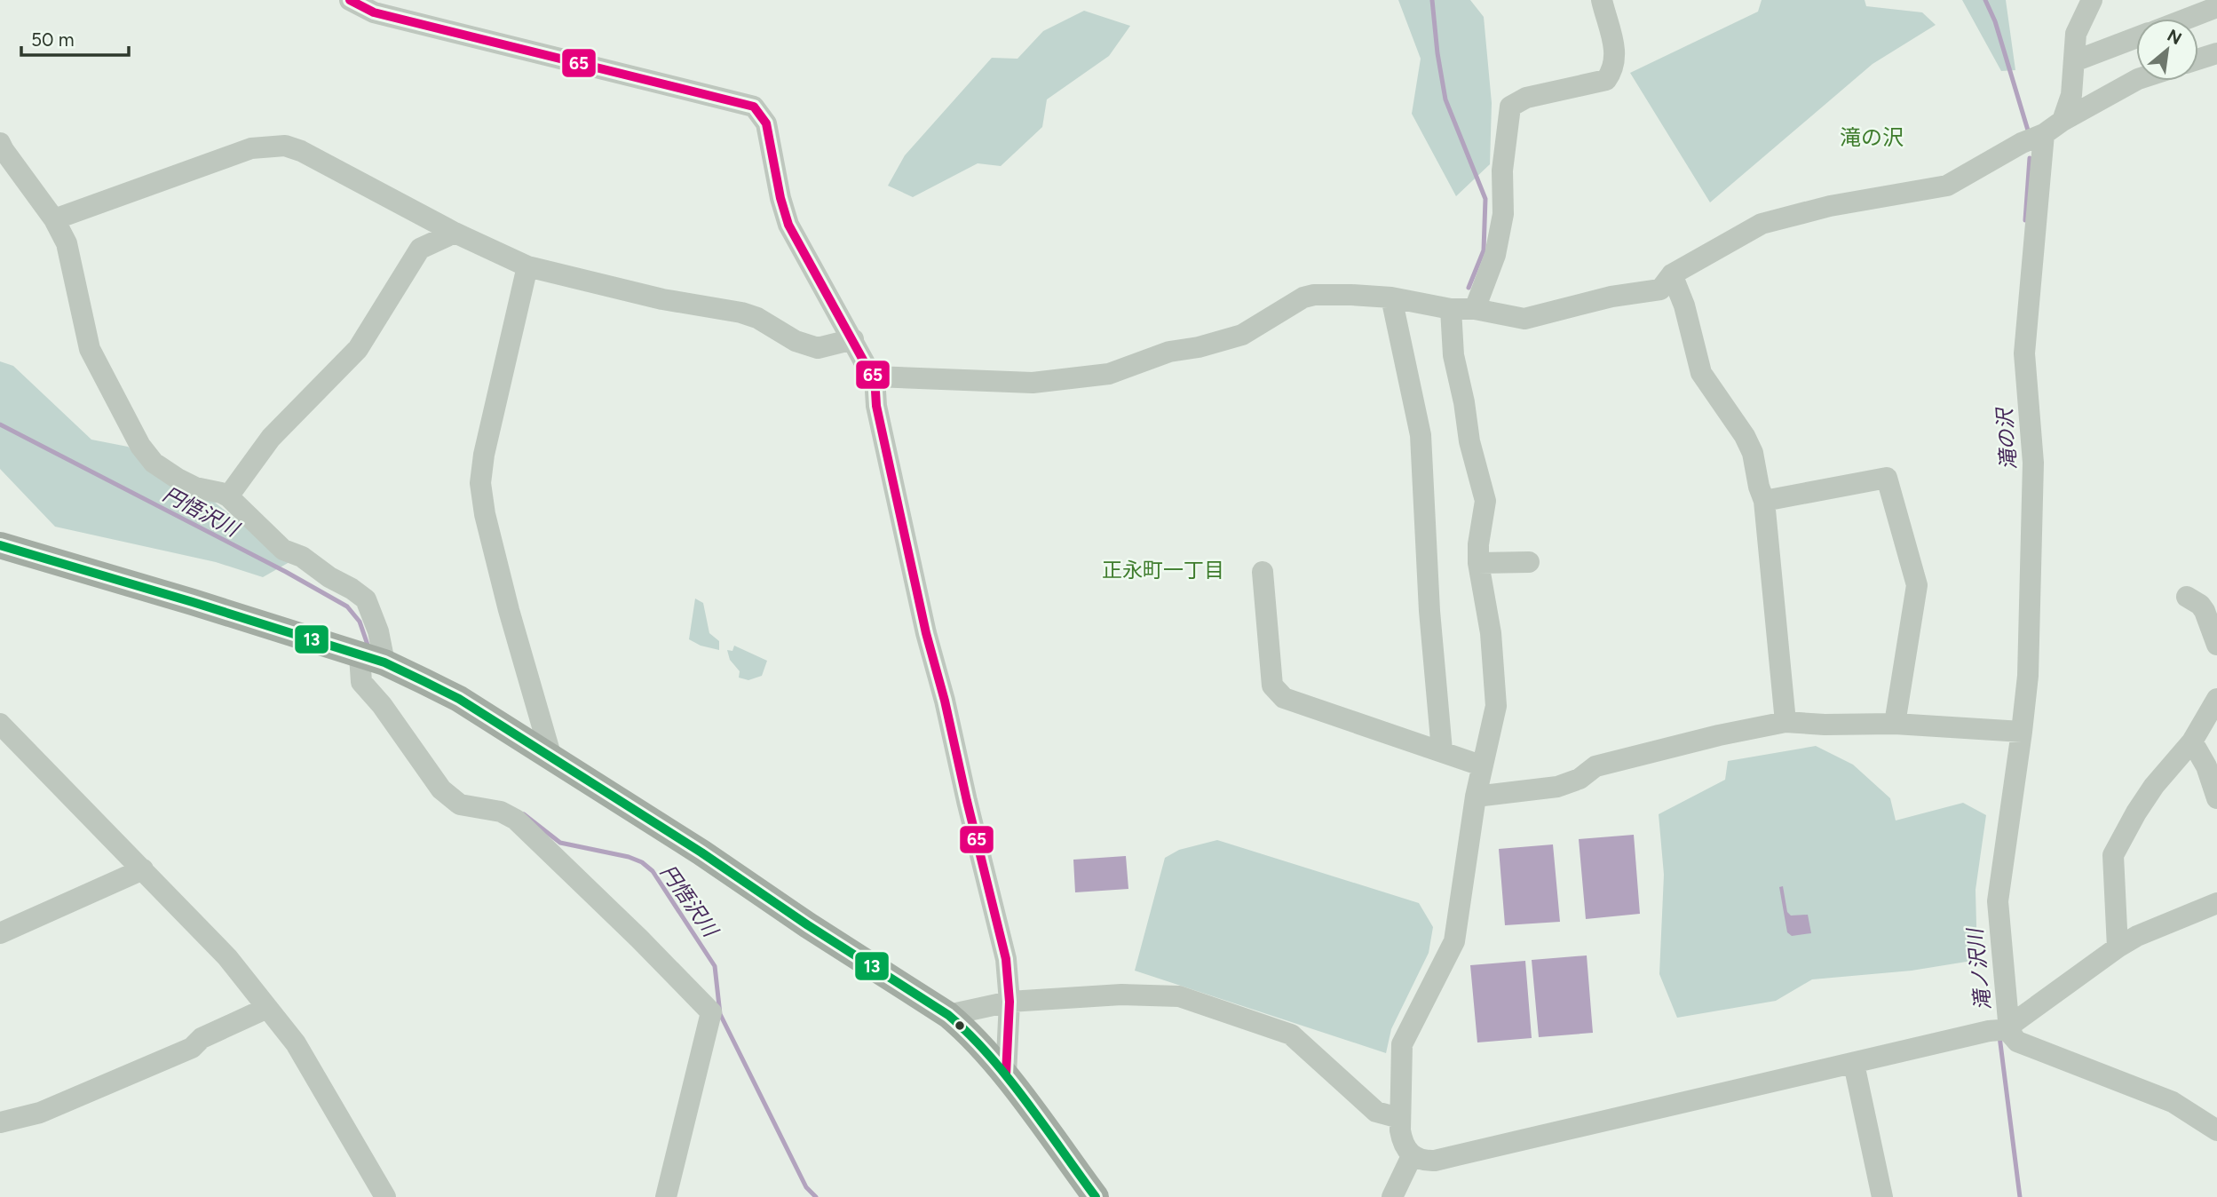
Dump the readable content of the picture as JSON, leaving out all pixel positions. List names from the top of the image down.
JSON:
{
  "districts": ["滝の沢", "正永町一丁目"],
  "water": ["滝の沢", "円悟沢川", "滝ノ沢川"],
  "lines": ["transit line 65", "transit line 13"],
  "scale_bar": "50 m",
  "north": "top right"
}
